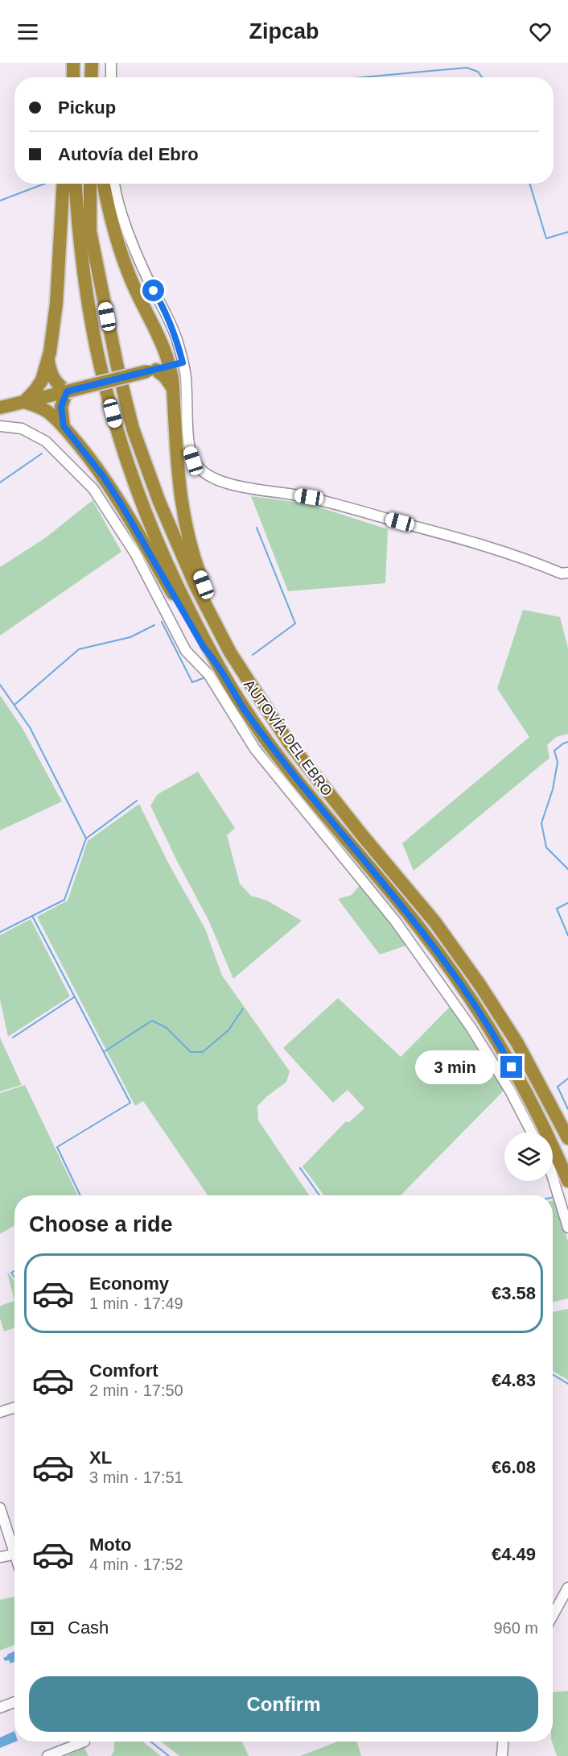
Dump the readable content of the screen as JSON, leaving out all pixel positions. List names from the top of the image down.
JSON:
{
  "streets": {
    "highway": ["AUTOVÍA DEL EBRO"]
  },
  "page": {
    "header": "Zipcab",
    "banner": ["Pickup", "Autovía del Ebro"],
    "bubble": "3 min",
    "heading": "Choose a ride",
    "list": [
      {
        "name": "Economy",
        "note": "1 min · 17:49",
        "value": "€3.58"
      },
      {
        "name": "Comfort",
        "note": "2 min · 17:50",
        "value": "€4.83"
      },
      {
        "name": "XL",
        "note": "3 min · 17:51",
        "value": "€6.08"
      },
      {
        "name": "Moto",
        "note": "4 min · 17:52",
        "value": "€4.49"
      }
    ],
    "pay": ["Cash", "960 m"],
    "buttons": "Confirm"
  }
}
